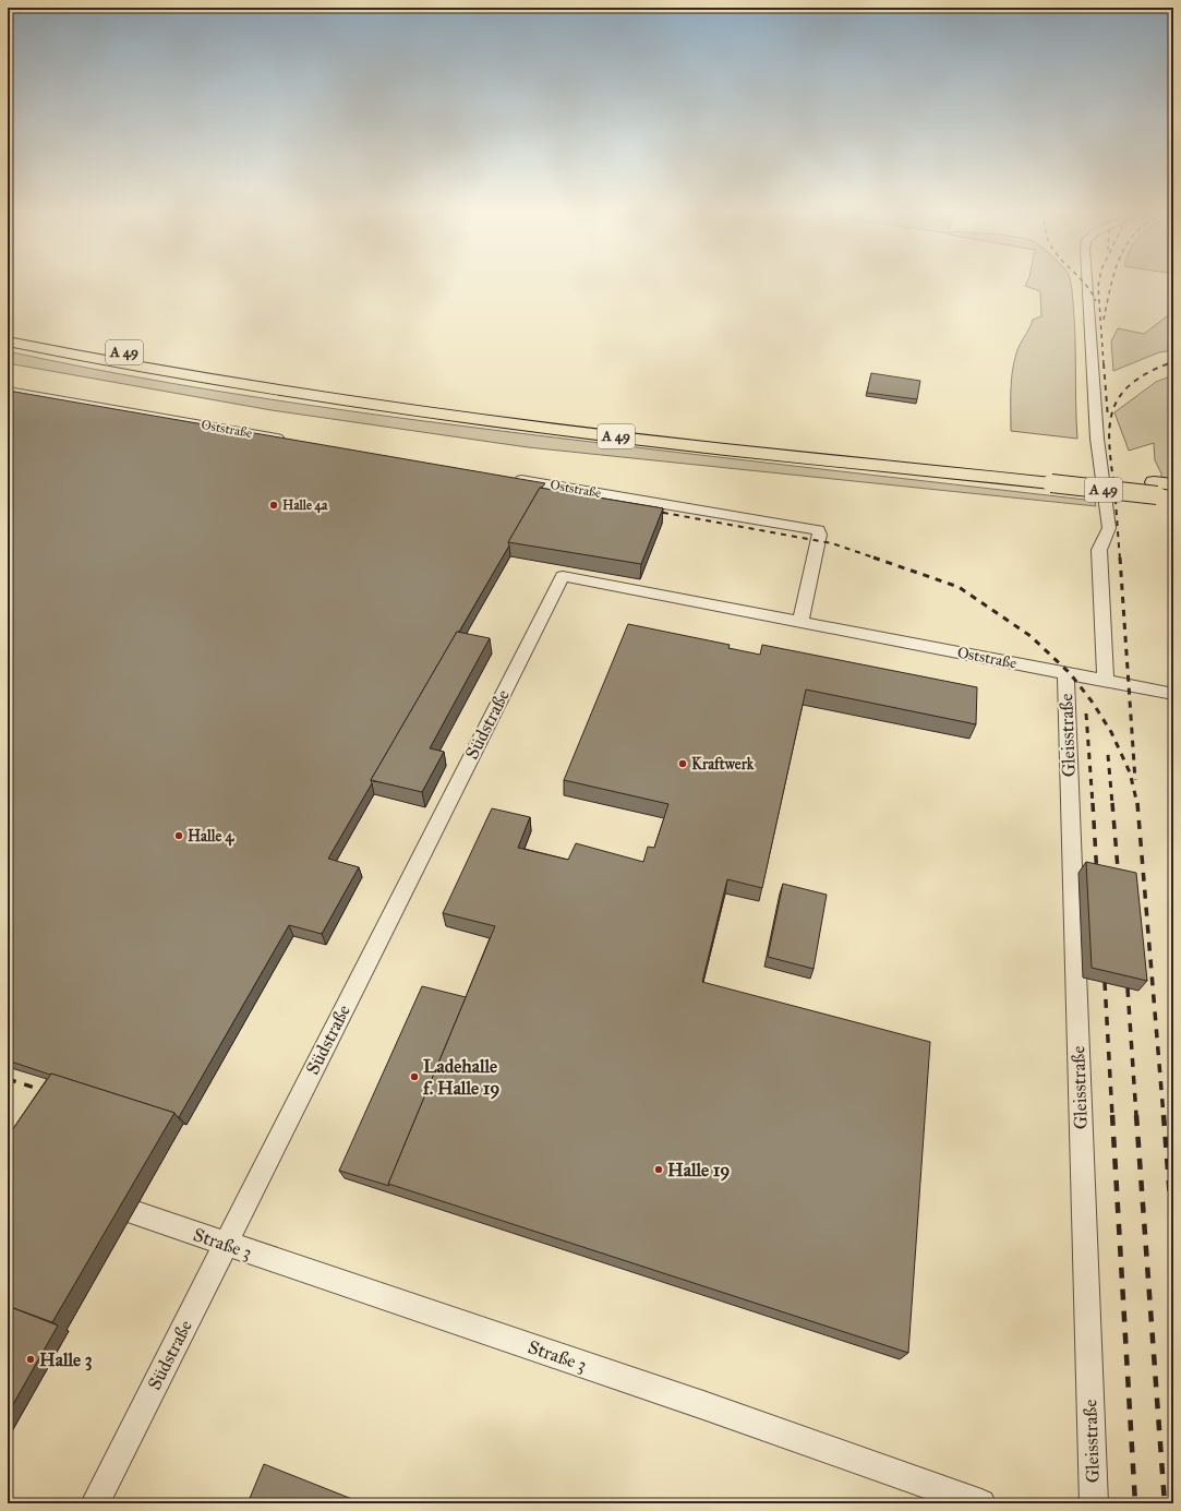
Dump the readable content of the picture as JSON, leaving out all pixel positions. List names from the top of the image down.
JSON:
{
  "streets": {
    "highway": ["A 49"],
    "street": [
      "Oststraße",
      "Südstraße",
      "Gleisstraße",
      "Straße 3"
    ]
  },
  "crossings": [
    ["Oststraße", "Südstraße"],
    ["Oststraße", "Gleisstraße"],
    ["Südstraße", "Straße 3"]
  ],
  "places": [
    "Halle 4a",
    "Kraftwerk",
    "Halle 4",
    "Ladehalle f. Halle 19",
    "Halle 19",
    "Halle 3"
  ]
}
